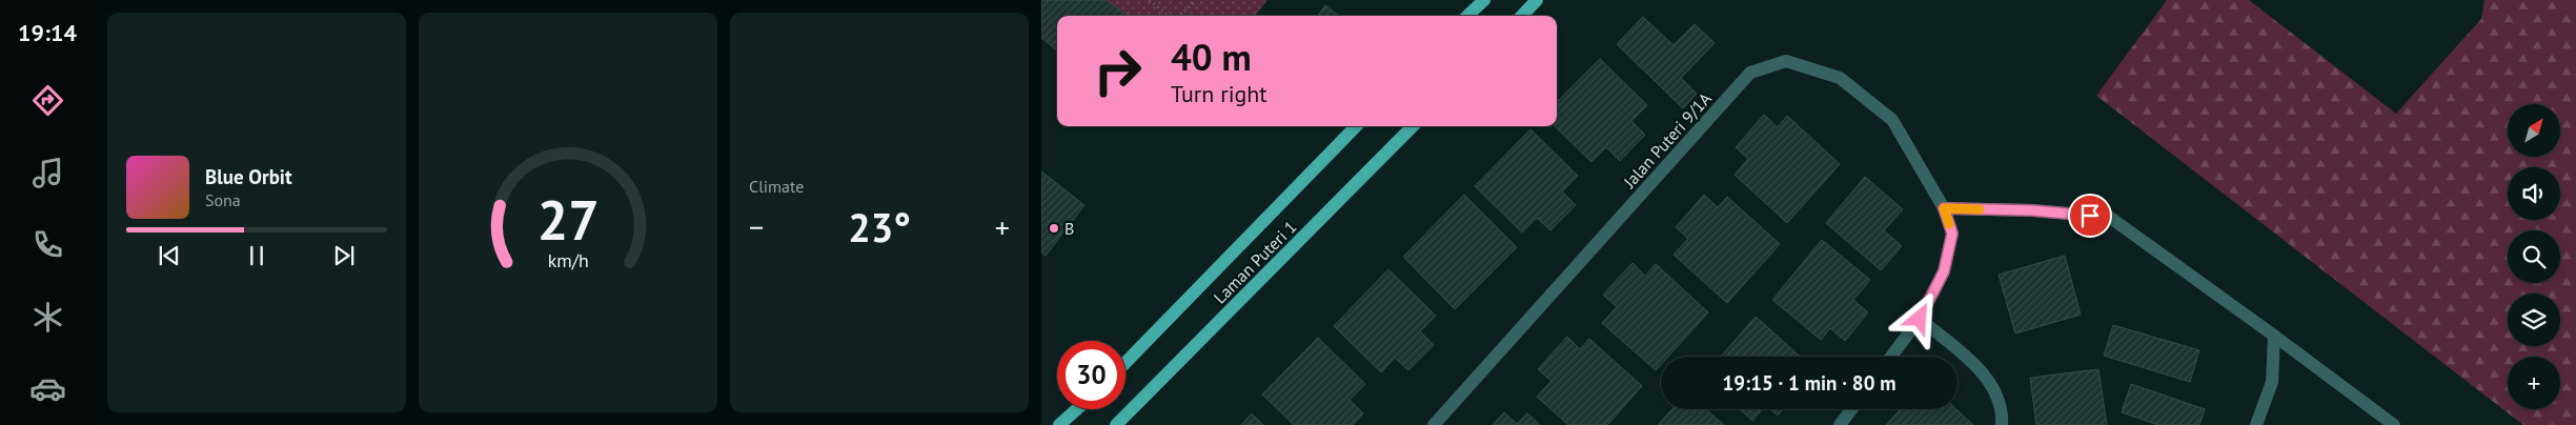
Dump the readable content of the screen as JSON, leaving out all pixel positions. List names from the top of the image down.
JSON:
{
  "streets": {
    "main road": ["Laman Puteri 1"],
    "street": ["Jalan Puteri 9/1A"]
  },
  "places": ["B"],
  "north": "top right",
  "page": {
    "tabs": "19:14",
    "tile": "Climate",
    "turn": ["40 m", "Turn right"],
    "map_buttons": "+",
    "song": ["Blue Orbit", "Sona"],
    "heat": ["−", "23°", "+"],
    "limit": "30",
    "trip": "19:15 · 1 min · 80 m",
    "gauge": ["27", "km/h"]
  }
}
